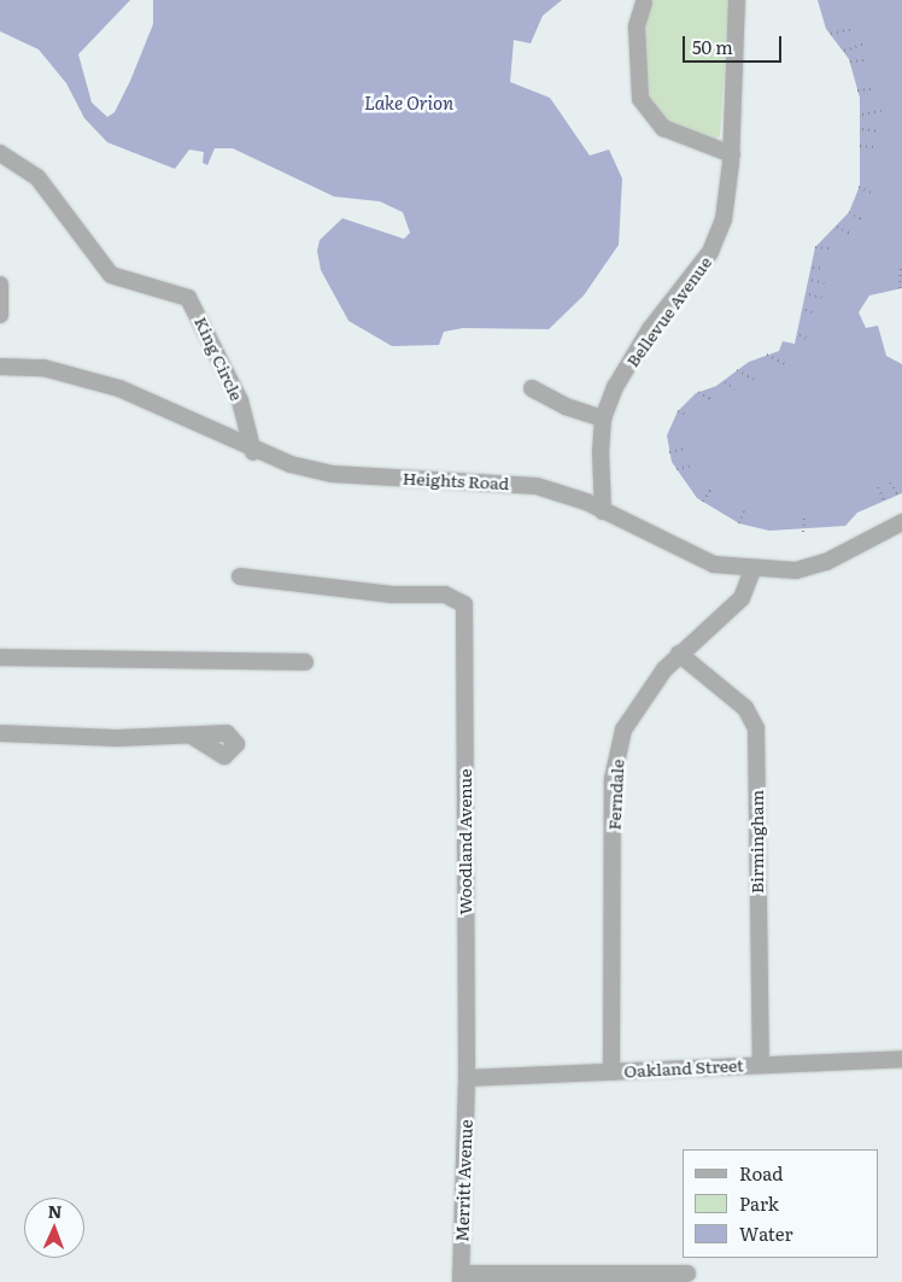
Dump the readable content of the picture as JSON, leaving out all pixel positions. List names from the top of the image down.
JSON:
{
  "streets": {
    "street": [
      "Bellevue Avenue",
      "King Circle",
      "Heights Road",
      "Ferndale",
      "Woodland Avenue",
      "Birmingham",
      "Oakland Street",
      "Merritt Avenue"
    ]
  },
  "crossings": [
    ["Bellevue Avenue", "Heights Road"],
    ["King Circle", "Heights Road"],
    ["Heights Road", "Ferndale"],
    ["Ferndale", "Birmingham"],
    ["Ferndale", "Oakland Street"],
    ["Woodland Avenue", "Oakland Street"],
    ["Woodland Avenue", "Merritt Avenue"],
    ["Birmingham", "Oakland Street"],
    ["Oakland Street", "Merritt Avenue"]
  ],
  "water": ["Lake Orion"],
  "legend": ["Road", "Park", "Water"],
  "scale_bar": "50 m",
  "north": "top"
}
